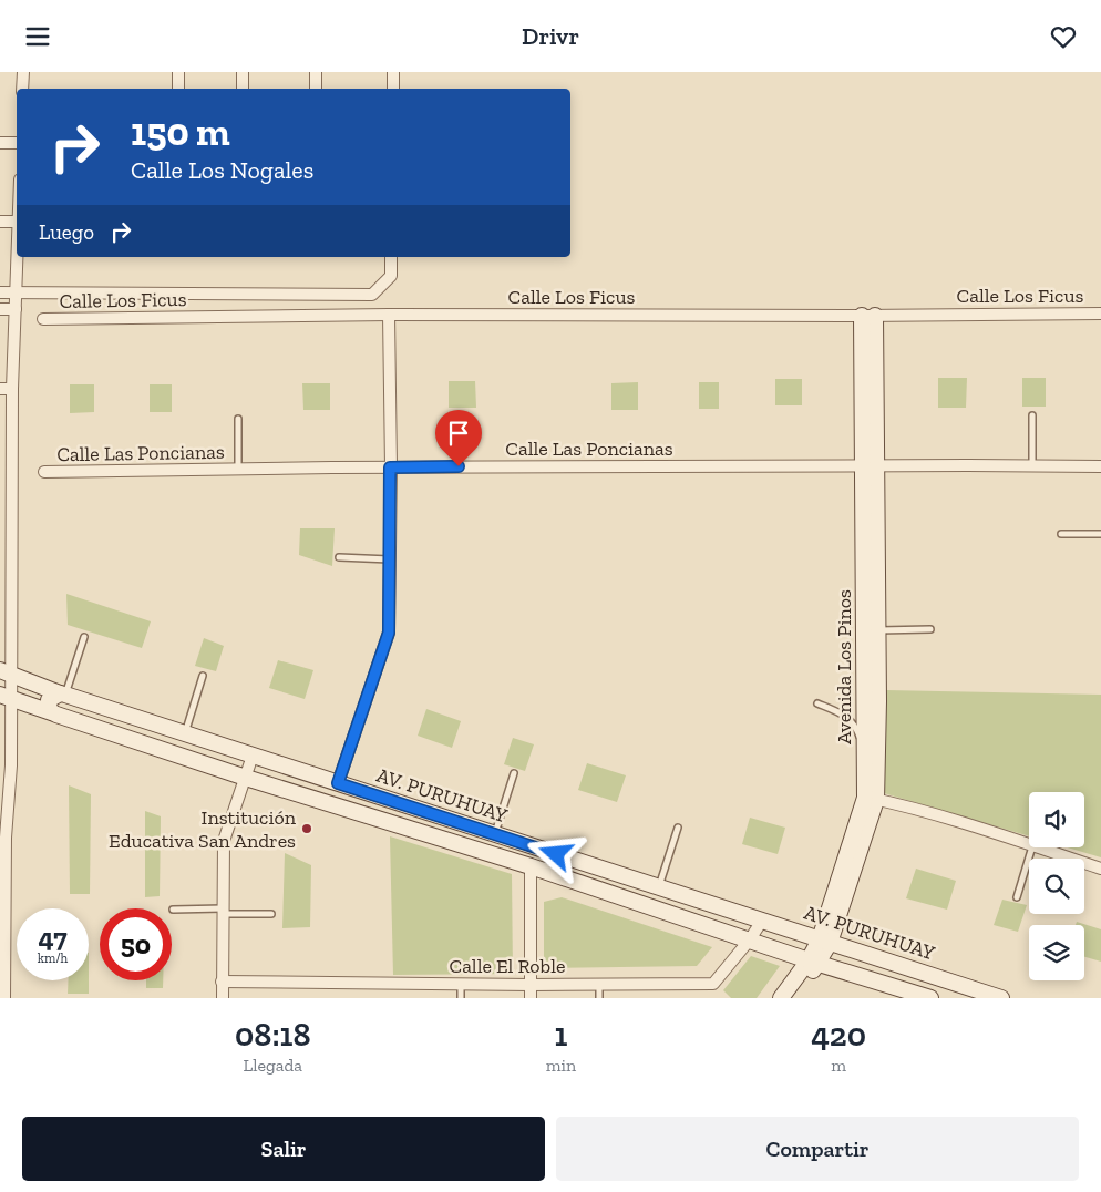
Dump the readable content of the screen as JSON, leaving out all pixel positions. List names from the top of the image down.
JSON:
{
  "streets": {
    "main road": ["Avenida Los Pinos", "AV. PURUHUAY"],
    "street": ["Calle Los Ficus", "Calle Las Poncianas", "Calle El Roble"]
  },
  "crossings": [
    ["Calle Los Ficus", "Avenida Los Pinos"],
    ["Calle Las Poncianas", "Avenida Los Pinos"],
    ["Avenida Los Pinos", "AV. PURUHUAY"],
    ["AV. PURUHUAY", "Calle El Roble"]
  ],
  "places": ["Institución Educativa San Andres"],
  "page": {
    "header": "Drivr",
    "turn": ["150 m", "Calle Los Nogales"],
    "then": "Luego",
    "speed": "47 km/h",
    "limit": "50",
    "eta": [
      "08:18",
      "Llegada",
      "1",
      "min",
      "420",
      "m"
    ],
    "buttons": ["Salir", "Compartir"]
  }
}
